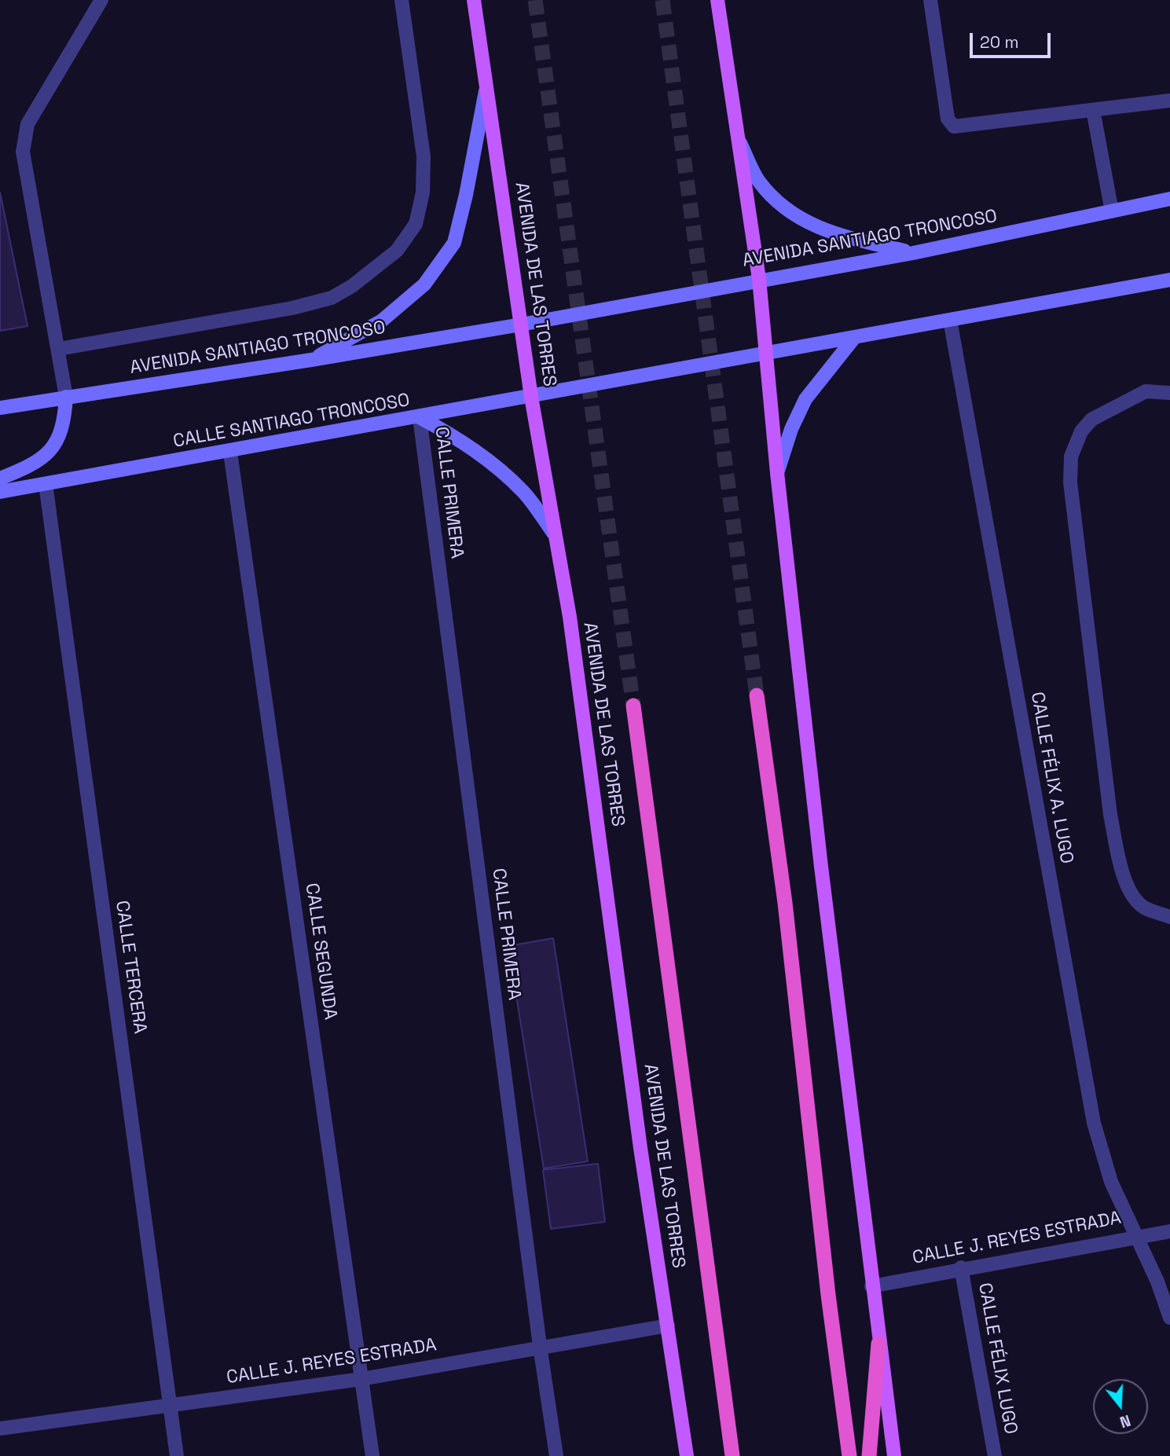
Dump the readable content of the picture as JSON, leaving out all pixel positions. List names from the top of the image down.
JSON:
{
  "streets": {
    "highway": ["AVENIDA DE LAS TORRES"],
    "main road": ["AVENIDA SANTIAGO TRONCOSO", "CALLE SANTIAGO TRONCOSO"],
    "street": [
      "CALLE PRIMERA",
      "CALLE FÉLIX A. LUGO",
      "CALLE SEGUNDA",
      "CALLE TERCERA",
      "CALLE J. REYES ESTRADA",
      "CALLE FÉLIX LUGO"
    ]
  },
  "crossings": [
    ["AVENIDA SANTIAGO TRONCOSO", "AVENIDA DE LAS TORRES"],
    ["AVENIDA DE LAS TORRES", "CALLE SANTIAGO TRONCOSO"],
    ["AVENIDA DE LAS TORRES", "CALLE J. REYES ESTRADA"],
    ["CALLE SANTIAGO TRONCOSO", "CALLE PRIMERA"],
    ["CALLE SANTIAGO TRONCOSO", "CALLE SEGUNDA"],
    ["CALLE SANTIAGO TRONCOSO", "CALLE TERCERA"],
    ["CALLE PRIMERA", "CALLE J. REYES ESTRADA"],
    ["CALLE FÉLIX A. LUGO", "CALLE J. REYES ESTRADA"],
    ["CALLE SEGUNDA", "CALLE J. REYES ESTRADA"],
    ["CALLE TERCERA", "CALLE J. REYES ESTRADA"],
    ["CALLE J. REYES ESTRADA", "CALLE FÉLIX LUGO"]
  ],
  "scale_bar": "20 m",
  "north": "bottom"
}
